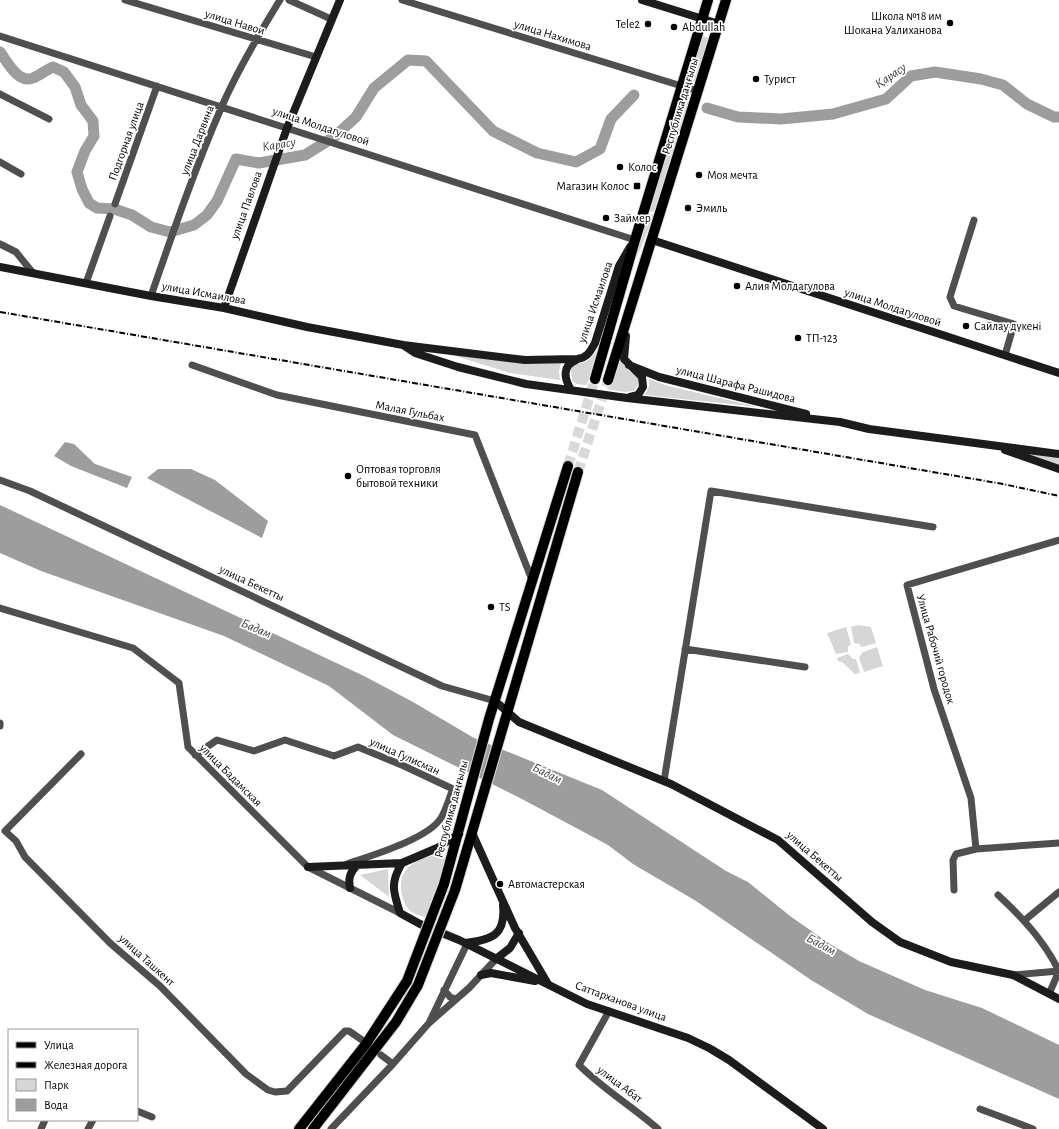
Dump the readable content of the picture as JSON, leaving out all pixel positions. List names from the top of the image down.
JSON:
{
  "streets": {
    "main road": ["Республика даңғылы"],
    "street": [
      "улица Навои",
      "улица Нахимова",
      "улица Молдагуловой",
      "улица Дарвина",
      "Подгорная улица",
      "улица Павлова",
      "улица Исмаилова",
      "улица Шарафа Рашидова",
      "Малая Гульбах",
      "улица Бекетты",
      "Улица Рабочий городок",
      "улица Гулисман",
      "улица Бадамская",
      "улица Ташкент",
      "Саттарханова улица",
      "улица Абат"
    ]
  },
  "crossings": [
    ["улица Навои", "улица Дарвина"],
    ["улица Навои", "улица Павлова"],
    ["улица Нахимова", "Республика даңғылы"],
    ["Республика даңғылы", "улица Молдагуловой"],
    ["Республика даңғылы", "улица Исмаилова"],
    ["Республика даңғылы", "Малая Гульбах"],
    ["Республика даңғылы", "улица Бекетты"],
    ["улица Молдагуловой", "улица Дарвина"],
    ["улица Молдагуловой", "Подгорная улица"],
    ["улица Молдагуловой", "улица Павлова"],
    ["улица Молдагуловой", "улица Исмаилова"],
    ["улица Дарвина", "улица Исмаилова"],
    ["улица Павлова", "улица Исмаилова"],
    ["улица Исмаилова", "улица Шарафа Рашидова"],
    ["улица Гулисман", "улица Бадамская"],
    ["улица Бадамская", "Саттарханова улица"],
    ["Саттарханова улица", "улица Абат"]
  ],
  "water": ["Қарасу", "Карасу", "Бадам"],
  "places": {
    "other": [
      "Школа №18 им Шокана Уалиханова",
      "Tele2",
      "Аbdullah",
      "Турист",
      "Колос",
      "Моя мечта",
      "Эмиль",
      "Займер",
      "Алия Молдагулова",
      "Сайлау дүкені",
      "ТП-123",
      "Оптовая торговля бытовой техники",
      "TS",
      "Автомастерская"
    ],
    "transit": ["Магазин Колос"]
  },
  "legend": [
    "Улица",
    "Железная дорога",
    "Парк",
    "Вода"
  ]
}
